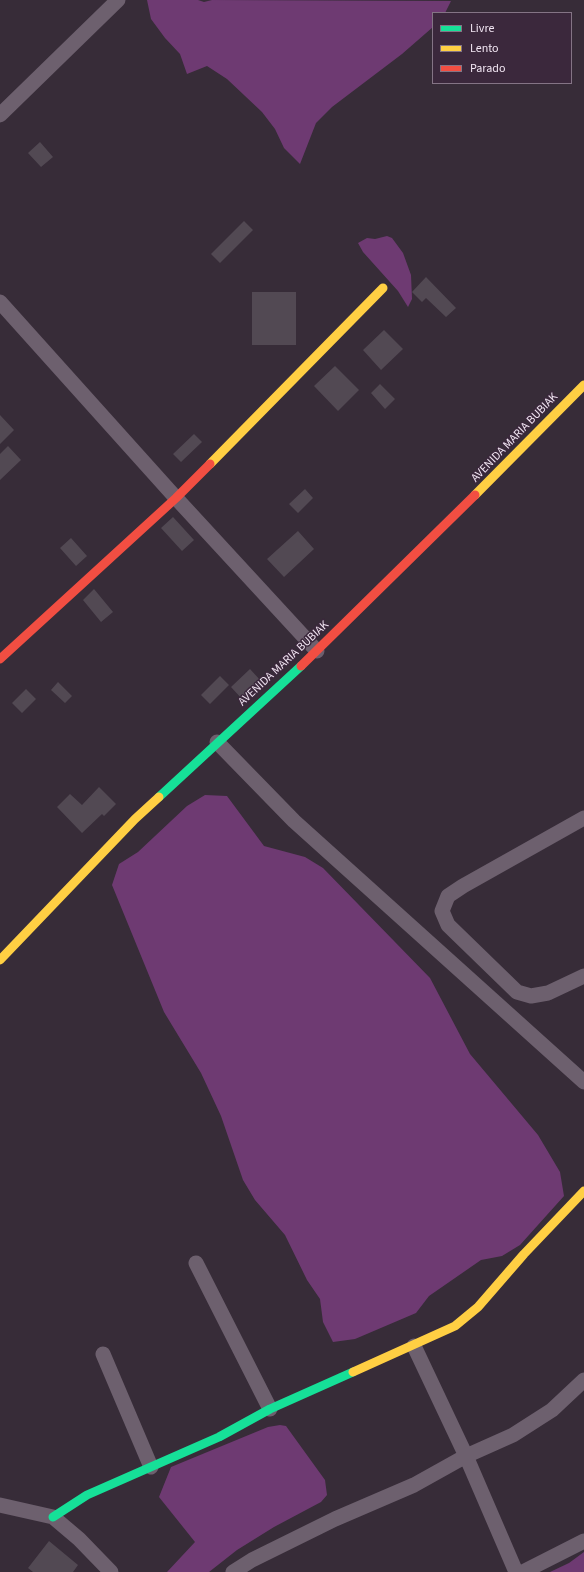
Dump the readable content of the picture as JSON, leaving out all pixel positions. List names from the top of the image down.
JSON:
{
  "streets": {
    "street": ["AVENIDA MARIA BUBIAK"]
  },
  "legend": ["Livre", "Lento", "Parado"]
}
